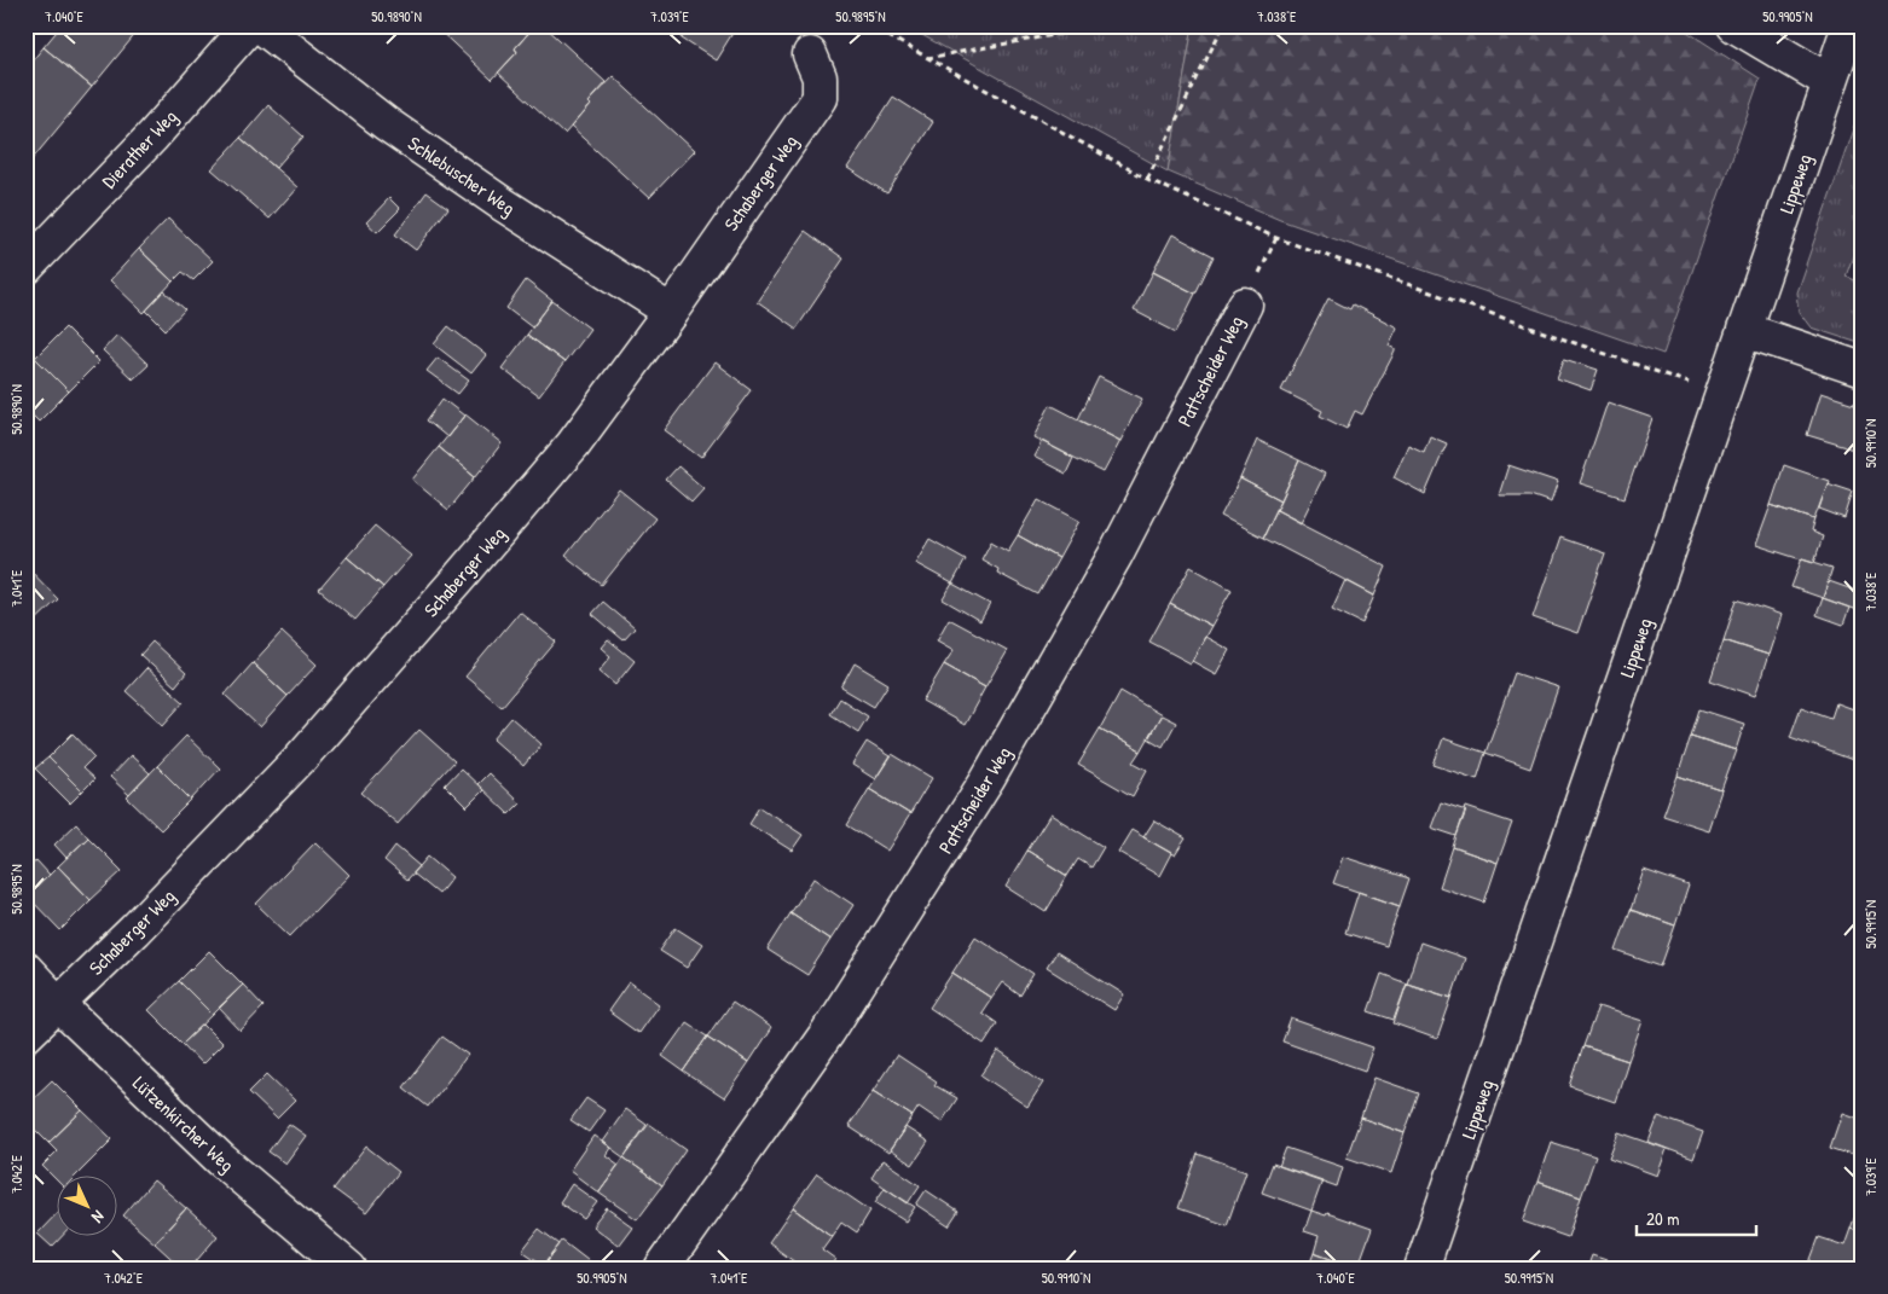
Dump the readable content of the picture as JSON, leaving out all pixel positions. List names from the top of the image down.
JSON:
{
  "streets": {
    "street": [
      "Dierather Weg",
      "Schlebuscher Weg",
      "Schaberger Weg",
      "Lippeweg",
      "Pattscheider Weg",
      "Lützenkircher Weg"
    ]
  },
  "crossings": [
    ["Schlebuscher Weg", "Schaberger Weg"],
    ["Schaberger Weg", "Lützenkircher Weg"]
  ],
  "scale_bar": "20 m",
  "north": "bottom right",
  "coordinates": [
    "7.040°E",
    "50.9890°N",
    "7.039°E",
    "50.9895°N",
    "7.038°E",
    "50.9905°N",
    "50.9910°N",
    "7.041°E",
    "50.9915°N",
    "7.042°E"
  ]
}
